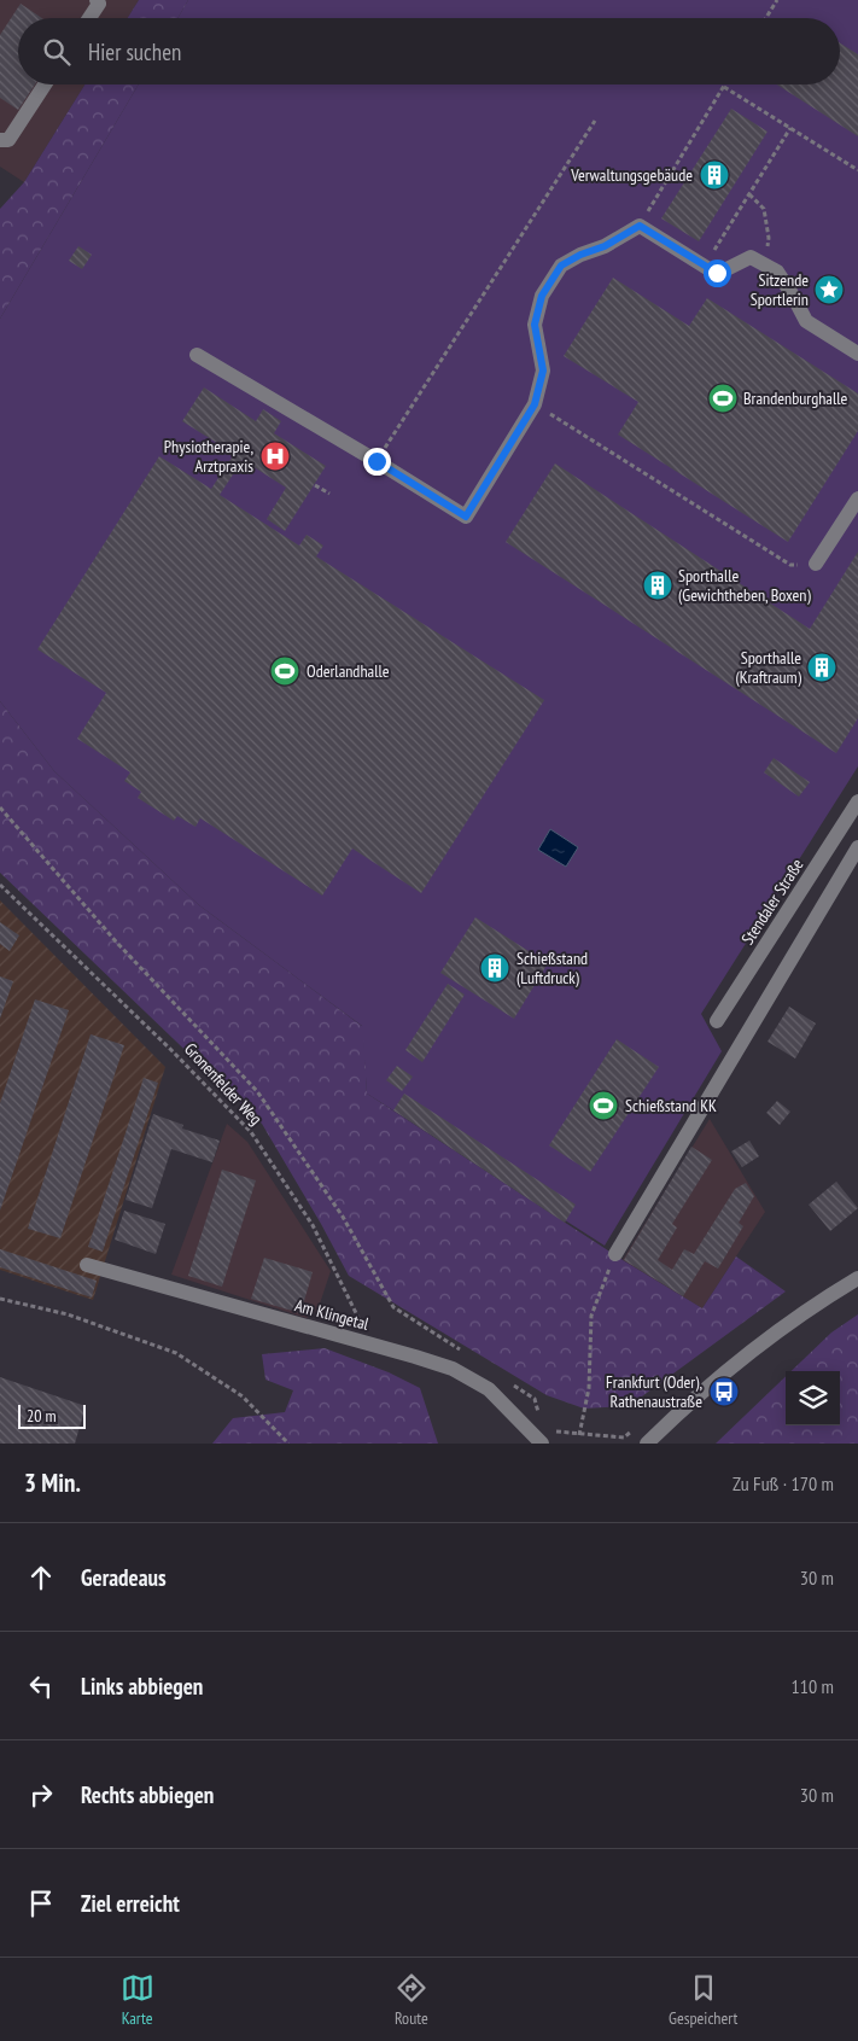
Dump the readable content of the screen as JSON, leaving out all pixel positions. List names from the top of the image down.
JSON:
{
  "streets": {
    "street": ["Stendaler Straße", "Am Klingetal"],
    "path": ["Gronenfelder Weg"]
  },
  "crossings": [
    ["Gronenfelder Weg", "Am Klingetal"]
  ],
  "places": {
    "building": [
      "Verwaltungsgebäude",
      "Sporthalle (Gewichtheben, Boxen)",
      "Sporthalle (Kraftraum)",
      "Schießstand (Luftdruck)"
    ],
    "place": ["Sitzende Sportlerin"],
    "sports": ["Brandenburghalle", "Oderlandhalle", "Schießstand KK"],
    "hospital": ["Physiotherapie, Arztpraxis"],
    "bus stop": ["Frankfurt (Oder), Rathenaustraße"]
  },
  "scale_bar": "20 m",
  "page": {
    "search": "Hier suchen",
    "scale": "20 m",
    "heading": ["3 Min.", "Zu Fuß · 170 m"],
    "list": [
      ["Geradeaus", "30 m"],
      ["Links abbiegen", "110 m"],
      ["Rechts abbiegen", "30 m"],
      "Ziel erreicht"
    ],
    "nav": ["Karte", "Route", "Gespeichert"]
  }
}
